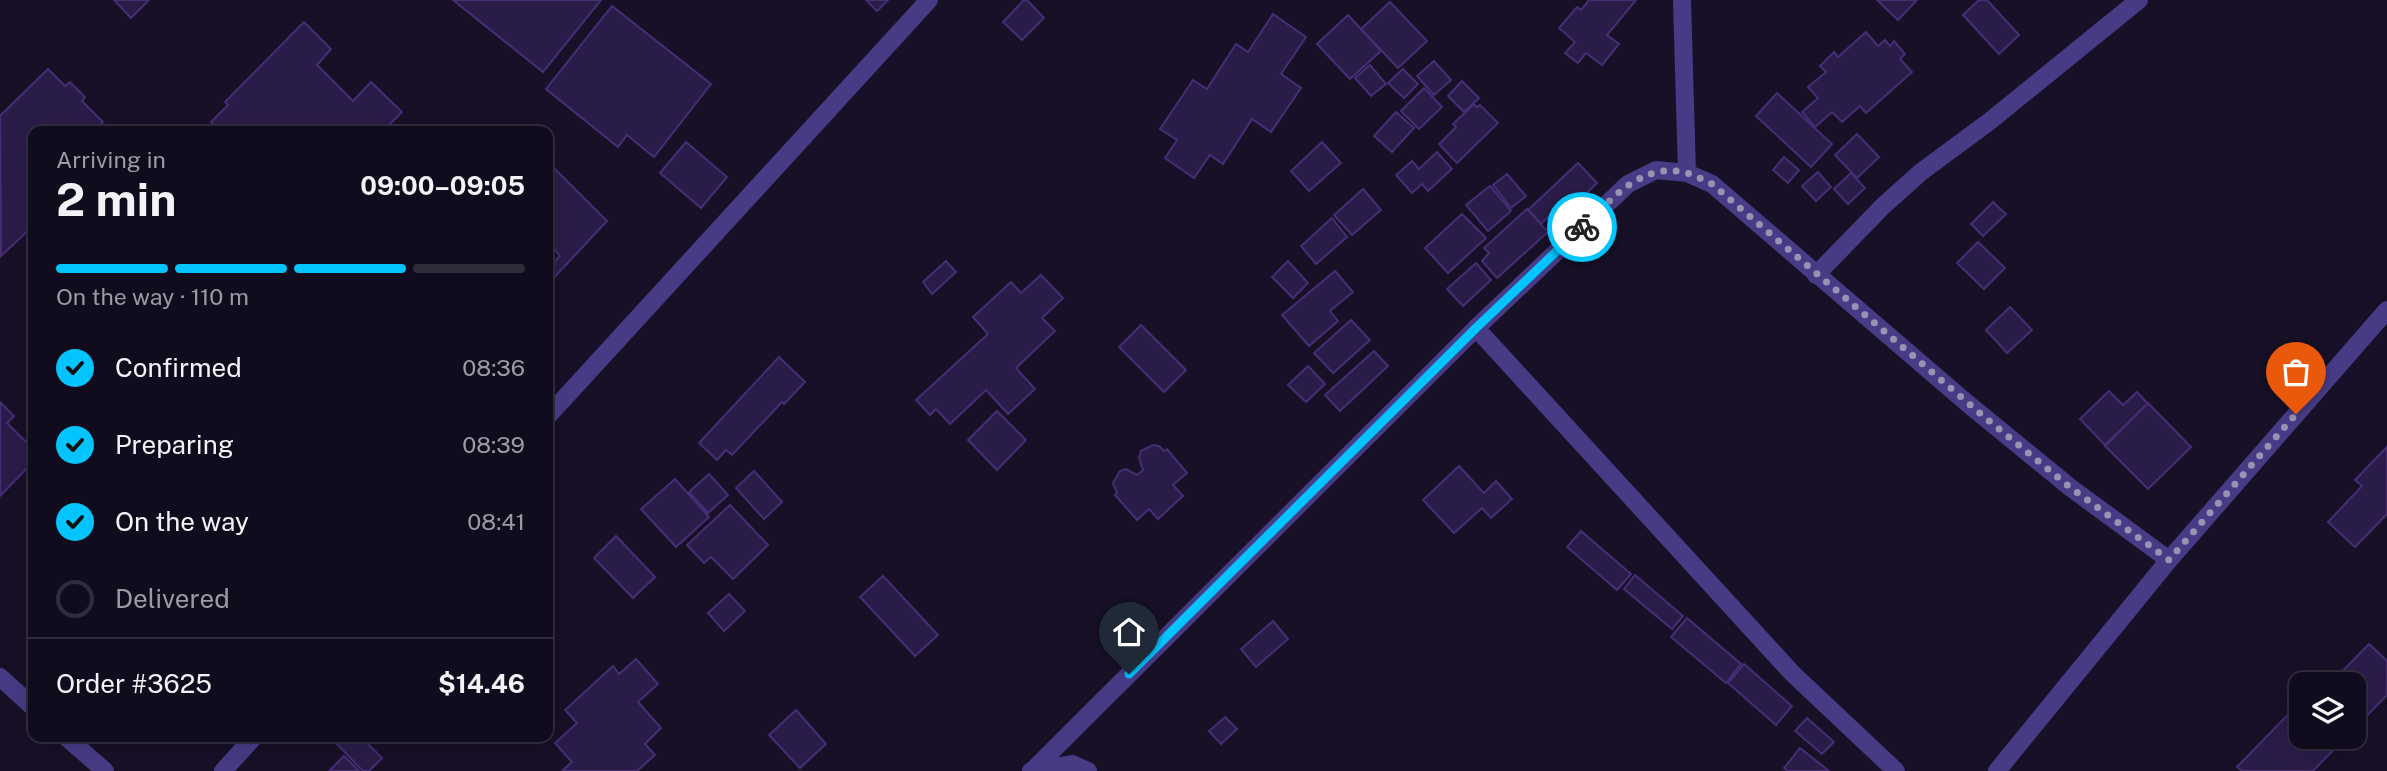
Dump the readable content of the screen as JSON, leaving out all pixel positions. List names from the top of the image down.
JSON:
{
  "page": {
    "heading": ["2 min", "Arriving in", "09:00–09:05"],
    "panel": ["Order #3625", "$14.46"],
    "bar": "On the way · 110 m",
    "list": [
      ["Confirmed", "08:36"],
      ["Preparing", "08:39"],
      ["On the way", "08:41"],
      "Delivered"
    ]
  }
}
